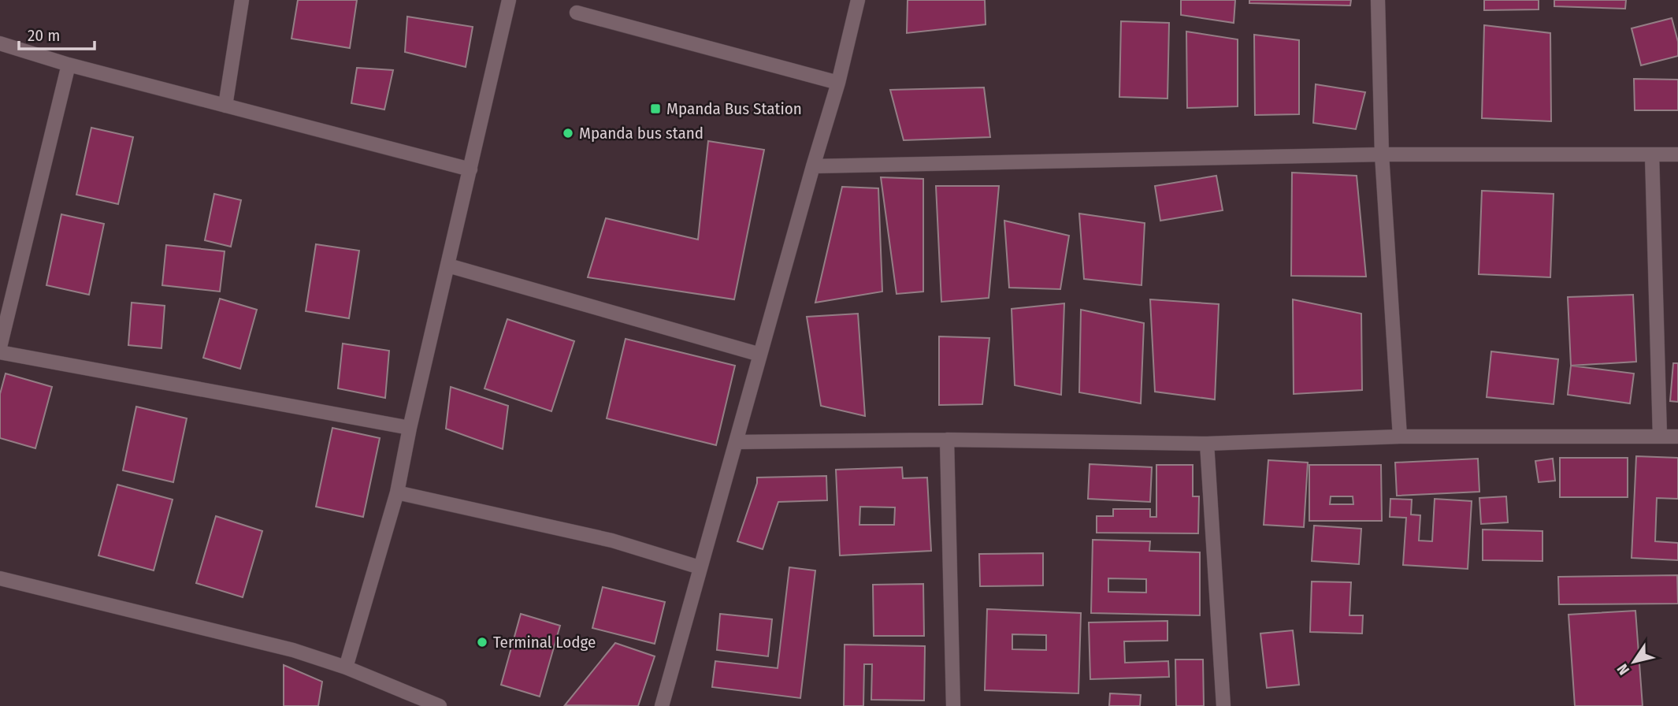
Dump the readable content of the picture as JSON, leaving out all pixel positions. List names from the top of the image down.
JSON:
{
  "places": {
    "transit": ["Mpanda Bus Station"],
    "other": ["Mpanda bus stand", "Terminal Lodge"]
  },
  "scale_bar": "20 m",
  "north": "bottom left"
}
